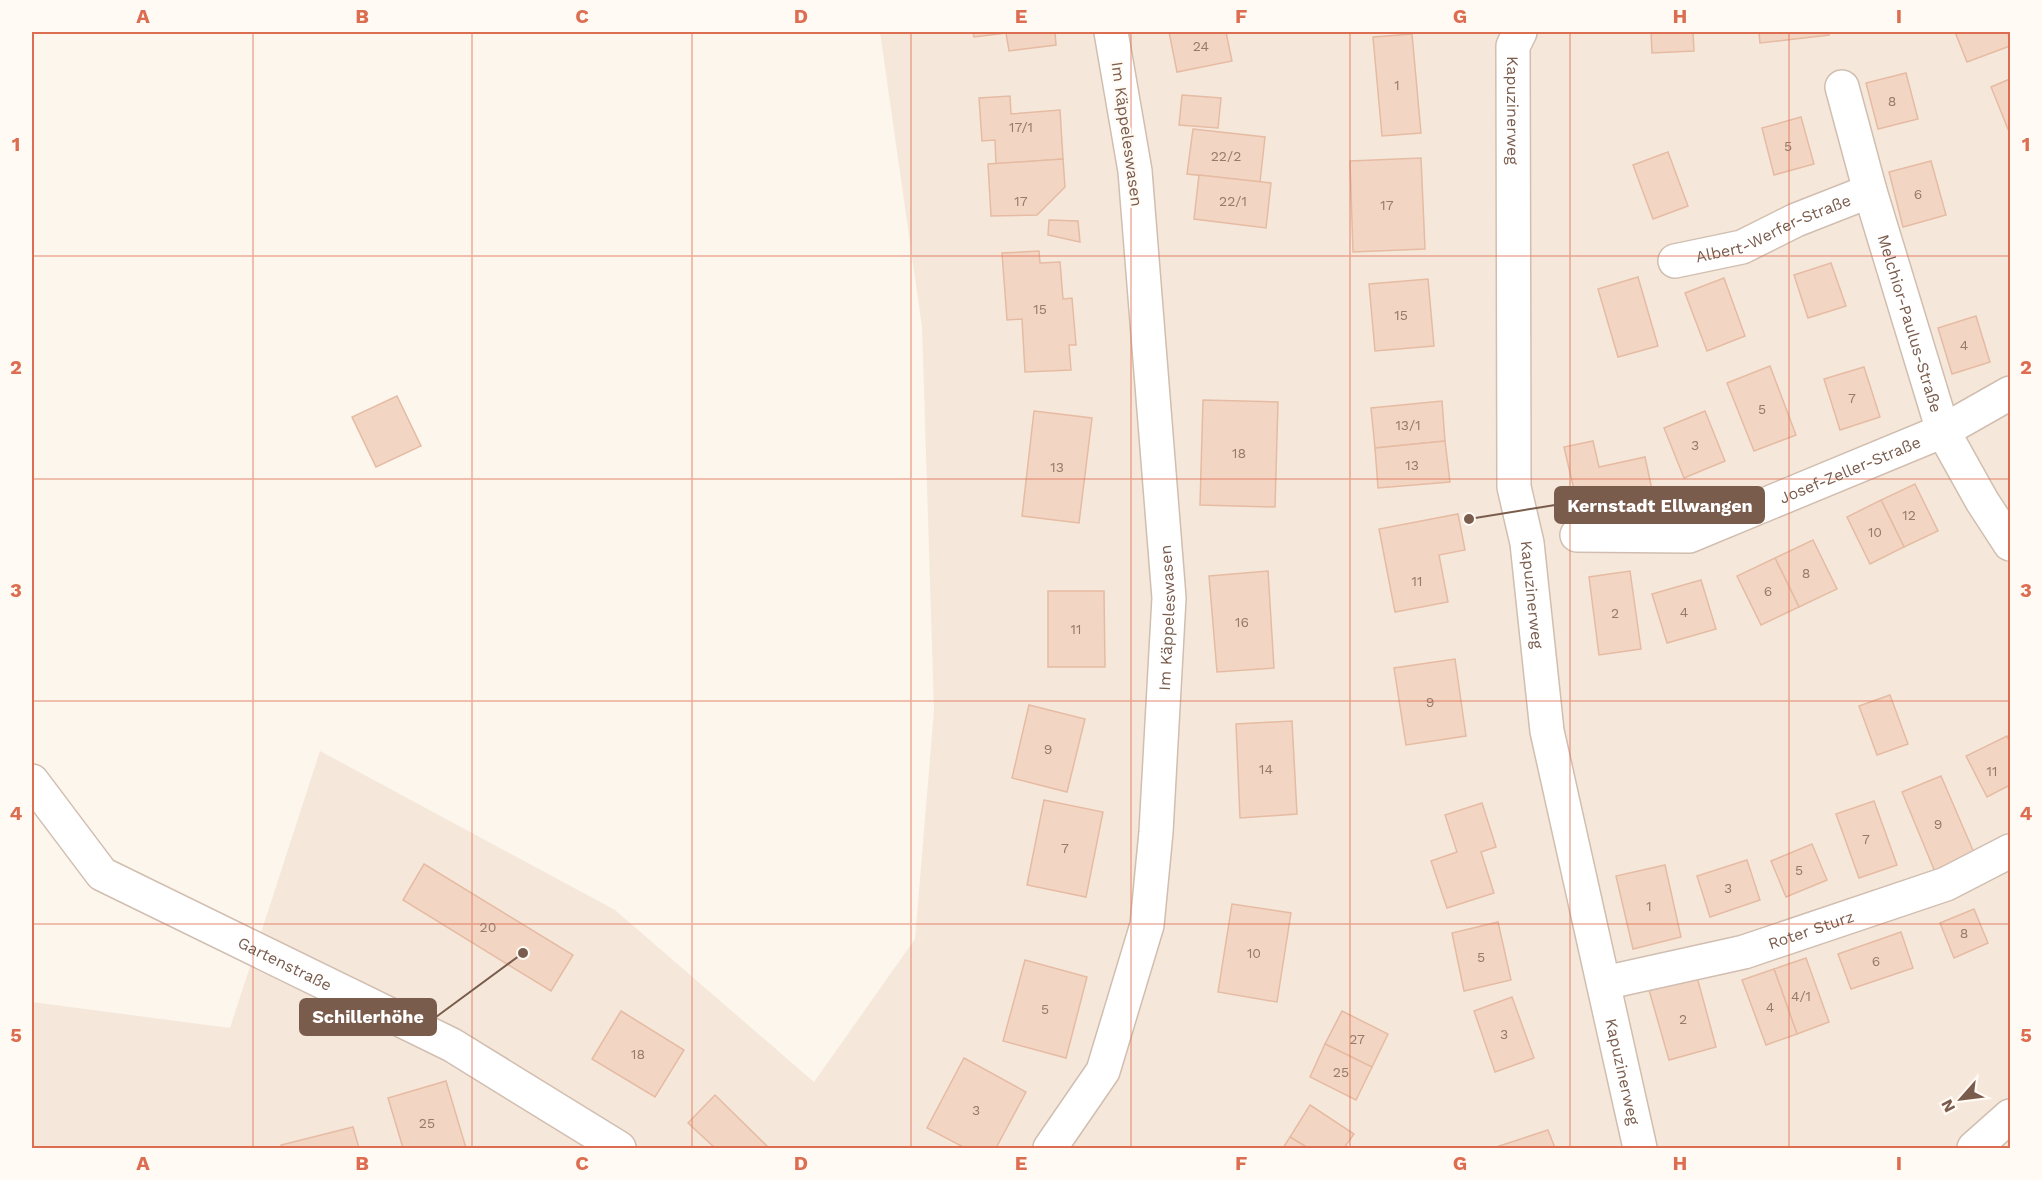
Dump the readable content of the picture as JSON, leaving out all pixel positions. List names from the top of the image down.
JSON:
{
  "streets": {
    "street": [
      "Kapuzinerweg",
      "Im Käppeleswasen",
      "Albert-Werfer-Straße",
      "Melchior-Paulus-Straße",
      "Josef-Zeller-Straße",
      "Roter Sturz",
      "Gartenstraße"
    ]
  },
  "crossings": [
    ["Kapuzinerweg", "Roter Sturz"],
    ["Albert-Werfer-Straße", "Melchior-Paulus-Straße"],
    ["Melchior-Paulus-Straße", "Josef-Zeller-Straße"]
  ],
  "places": ["Kernstadt Ellwangen", "Schillerhöhe"],
  "house_numbers": [
    "24",
    "1",
    "8",
    "17/1",
    "5",
    "22/2",
    "6",
    "17",
    "22/1",
    "17",
    "15",
    "15",
    "4",
    "7",
    "5",
    "13/1",
    "3",
    "18",
    "13",
    "13",
    "12",
    "10",
    "8",
    "11",
    "6",
    "4",
    "2",
    "16",
    "11",
    "9",
    "9",
    "14",
    "11",
    "9",
    "7",
    "7",
    "5",
    "3",
    "1",
    "20",
    "8",
    "10",
    "5",
    "6",
    "4/1",
    "4",
    "5",
    "2",
    "3",
    "27",
    "18",
    "25",
    "3",
    "25"
  ],
  "north": "bottom left",
  "grid": {
    "columns": [
      "A",
      "B",
      "C",
      "D",
      "E",
      "F",
      "G",
      "H",
      "I"
    ],
    "rows": [
      "1",
      "2",
      "3",
      "4",
      "5"
    ]
  }
}
